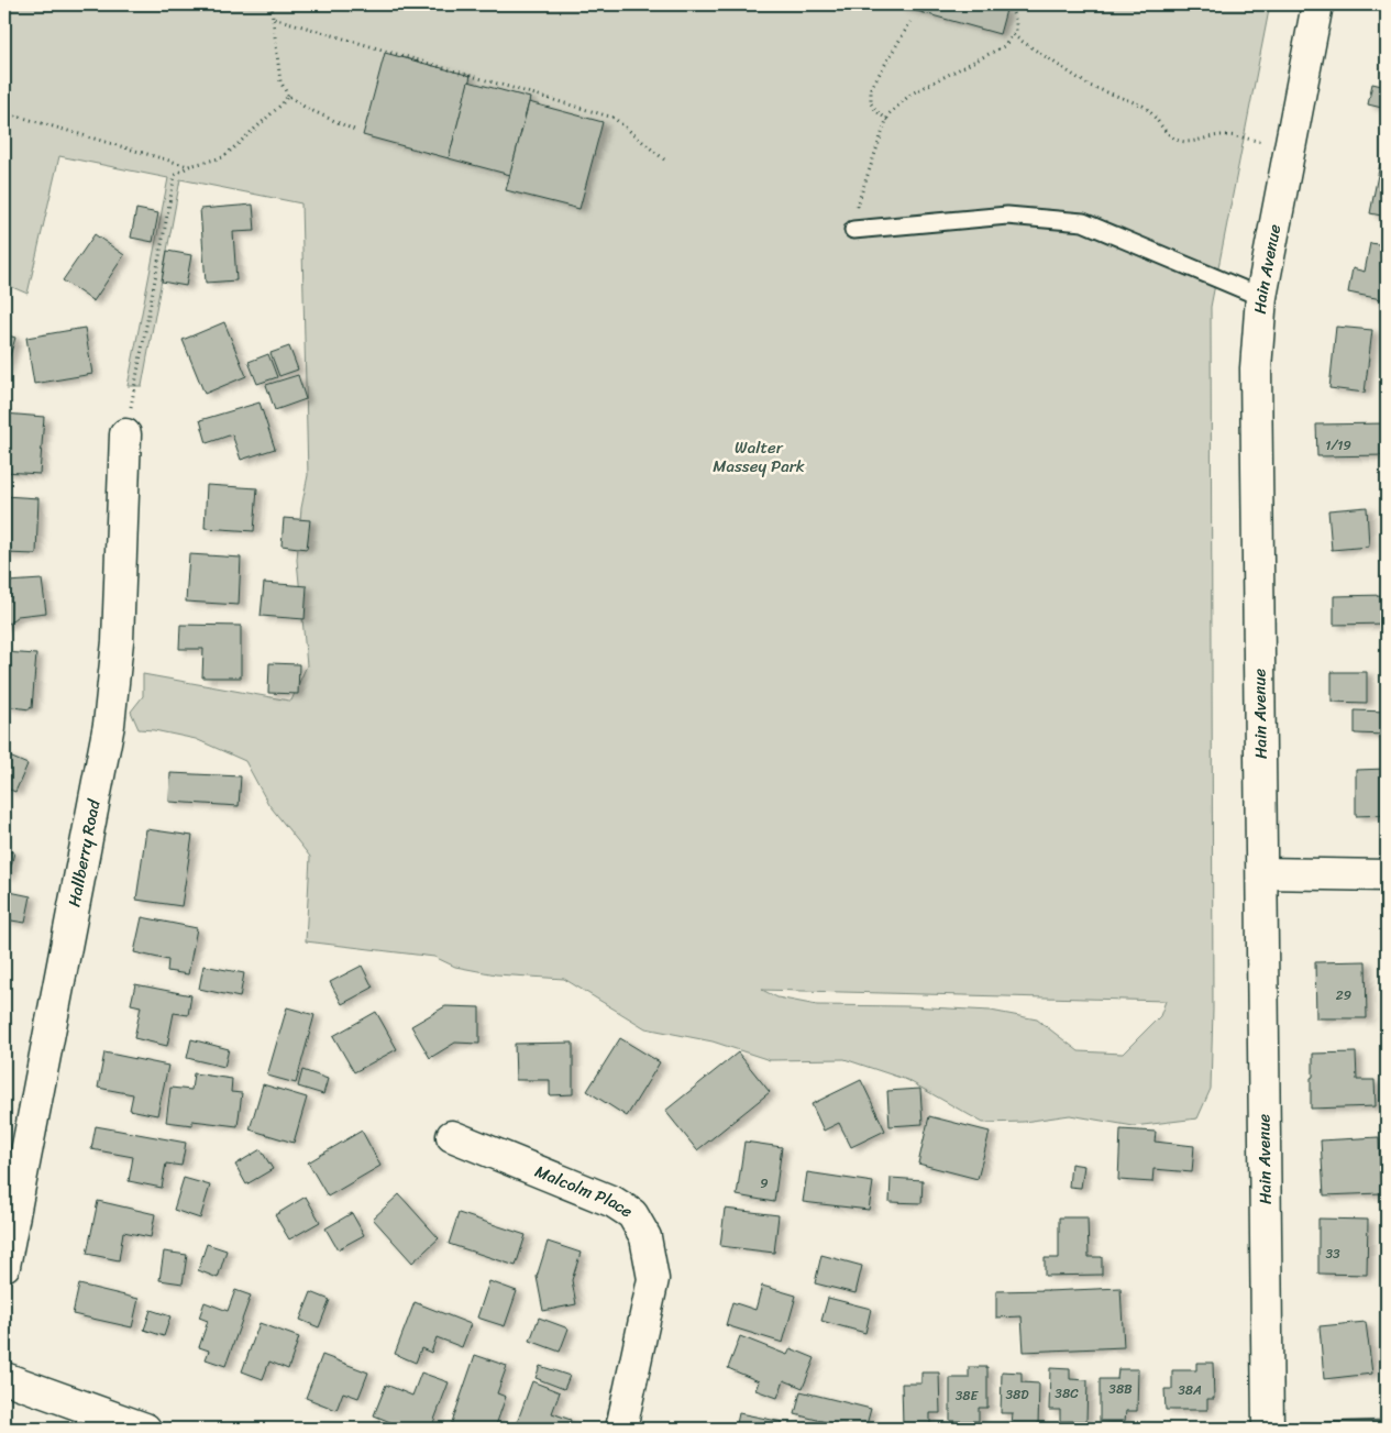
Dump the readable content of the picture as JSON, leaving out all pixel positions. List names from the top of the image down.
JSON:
{
  "streets": {
    "street": ["Hain Avenue", "Hallberry Road", "Malcolm Place"]
  },
  "parks": ["Walter Massey Park"],
  "house_numbers": [
    "1/19",
    "29",
    "9",
    "33",
    "38B",
    "38A",
    "38C",
    "38D",
    "38E"
  ]
}
